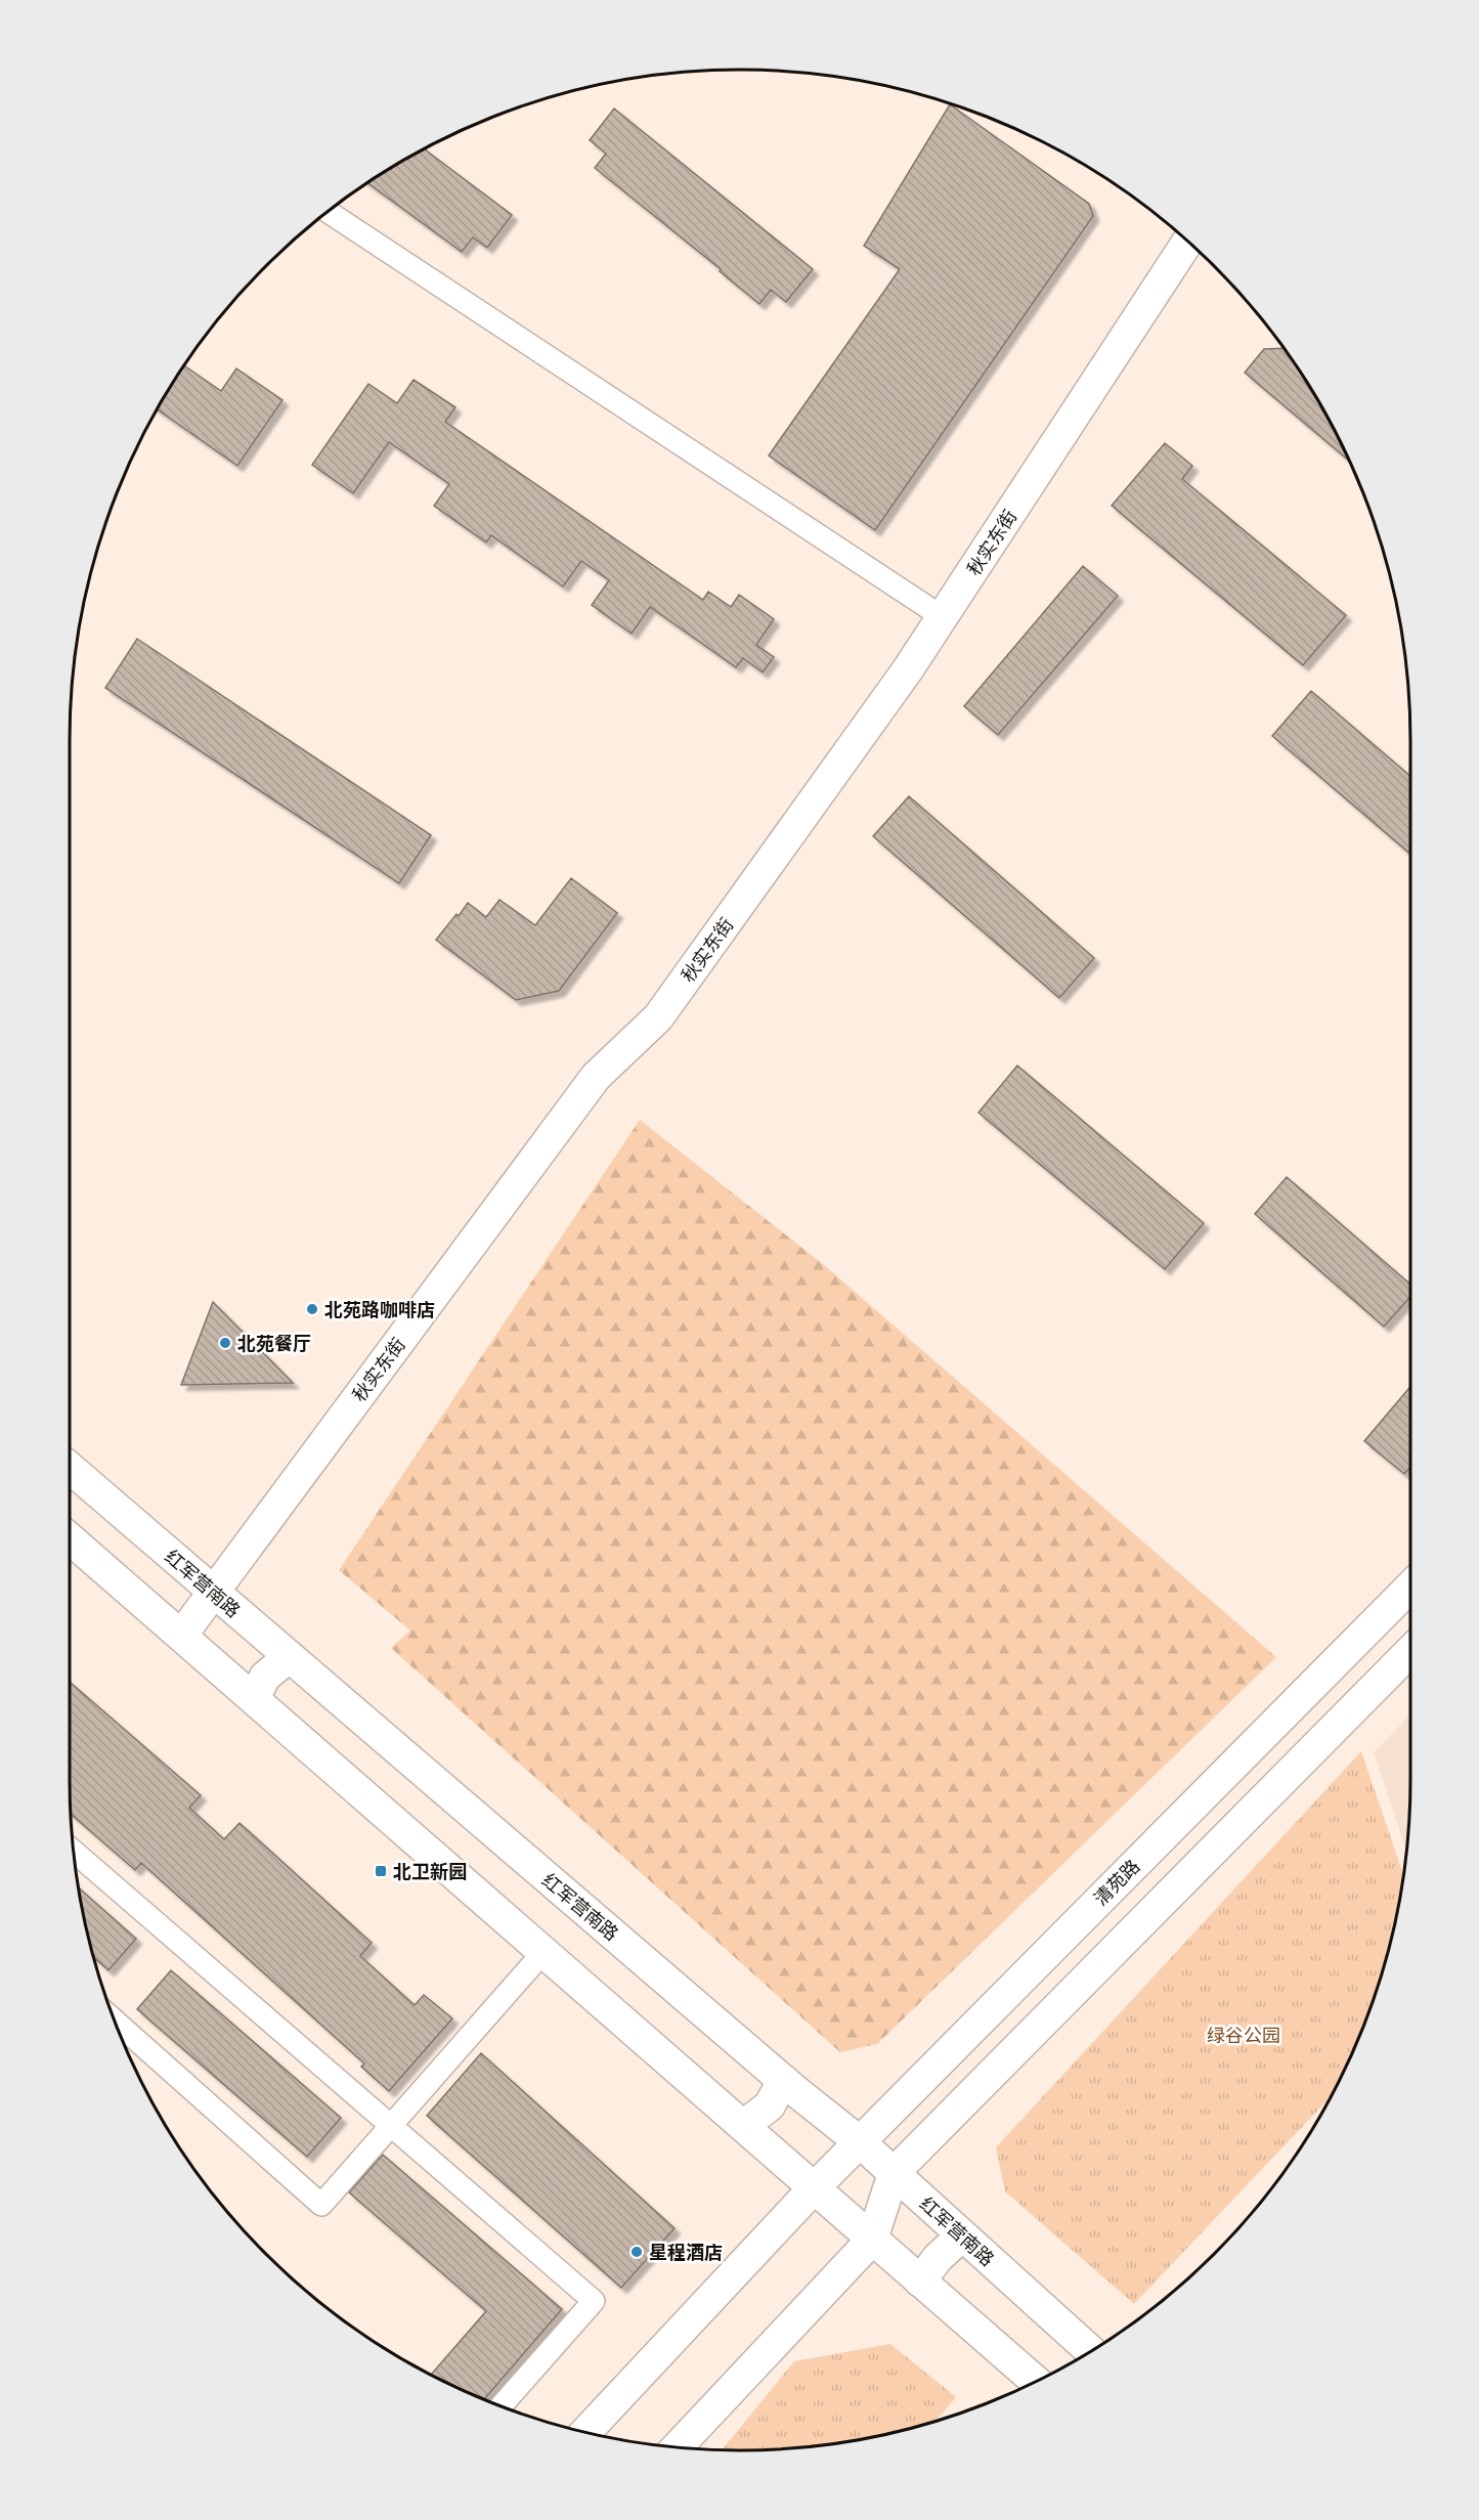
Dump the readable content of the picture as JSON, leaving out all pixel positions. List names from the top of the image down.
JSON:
{
  "streets": {
    "main road": ["秋实东街", "红军营南路", "清苑路"]
  },
  "crossings": [
    ["秋实东街", "红军营南路"],
    ["红军营南路", "清苑路"]
  ],
  "parks": ["绿谷公园"],
  "places": {
    "other": ["北苑路咖啡店", "北苑餐厅", "星程酒店"],
    "transit": ["北卫新园"]
  }
}
